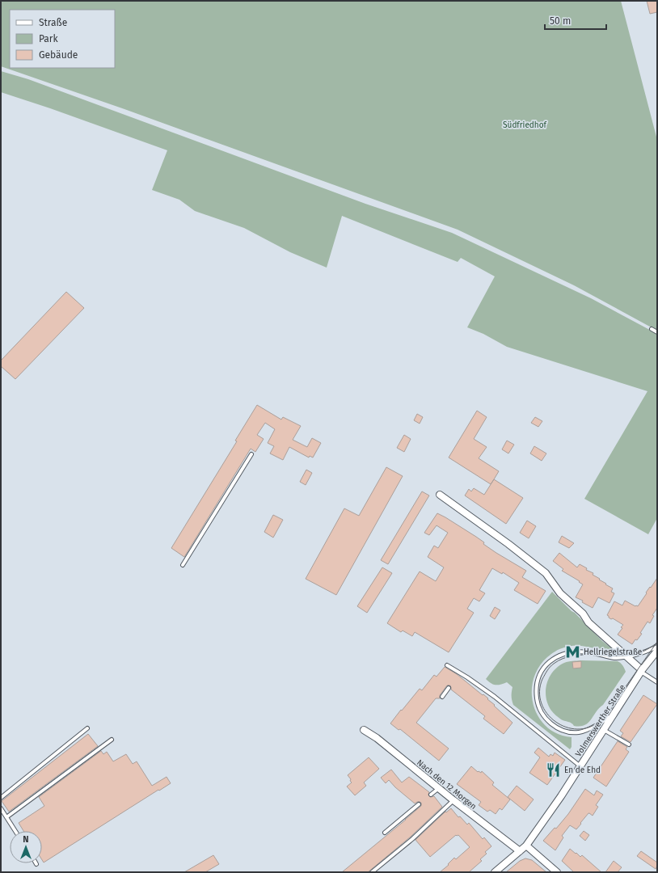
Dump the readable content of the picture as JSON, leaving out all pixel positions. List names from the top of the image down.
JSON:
{
  "streets": {
    "street": ["Volmerswerther Straße", "Nach den 12 Morgen"]
  },
  "crossings": [
    ["Volmerswerther Straße", "Nach den 12 Morgen"]
  ],
  "parks": ["Südfriedhof"],
  "places": {
    "metro station": ["Hellriegelstraße"],
    "restaurant": ["En de Ehd"]
  },
  "legend": ["Straße", "Park", "Gebäude"],
  "scale_bar": "50 m",
  "north": "top"
}
